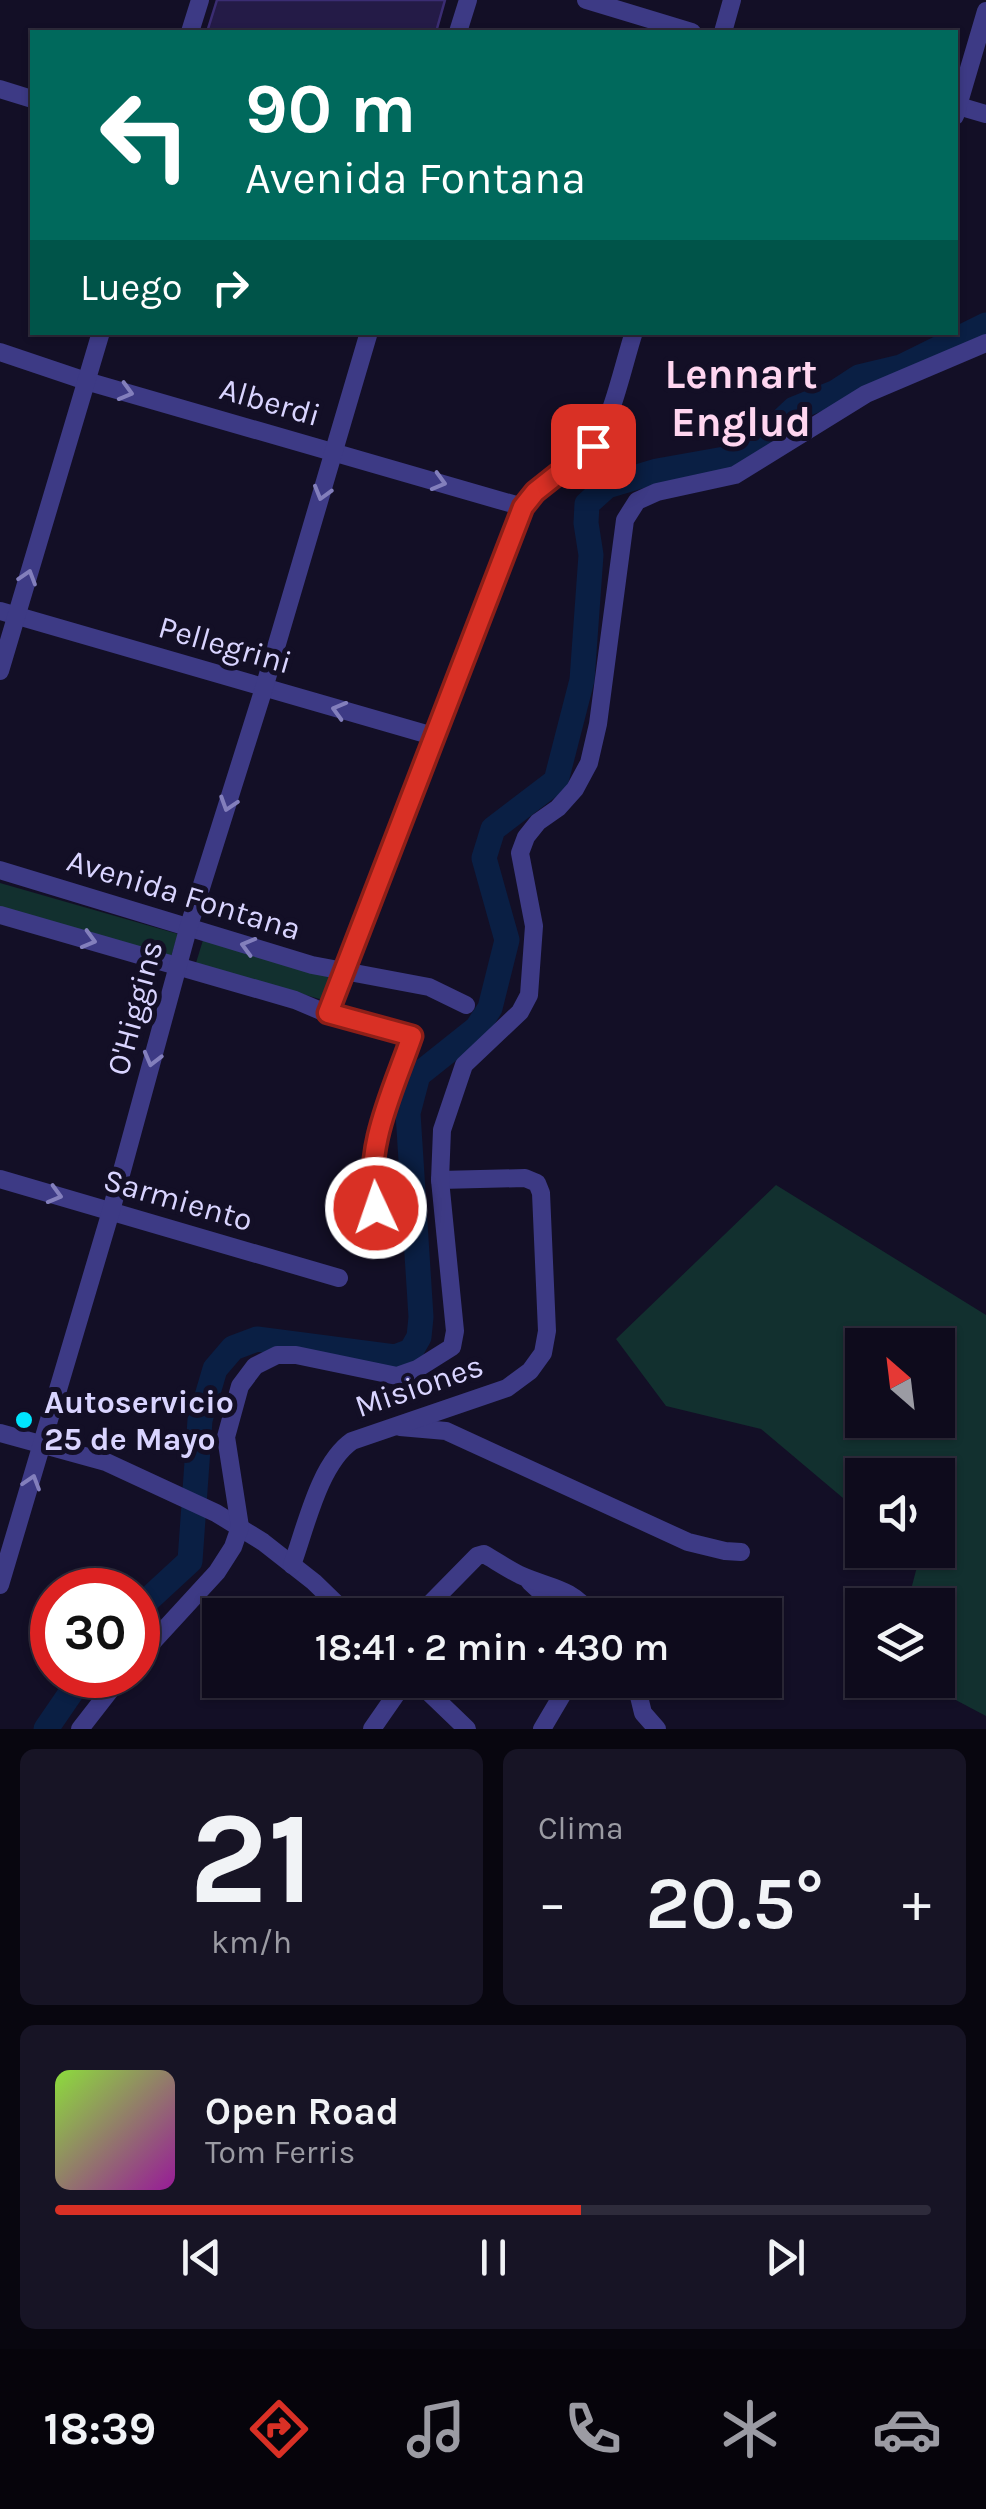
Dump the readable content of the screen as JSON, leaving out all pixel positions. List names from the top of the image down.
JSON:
{
  "streets": {
    "street": [
      "Alberdi",
      "Pellegrini",
      "Avenida Fontana",
      "O'Higgins",
      "Sarmiento",
      "Misiones"
    ]
  },
  "crossings": [
    ["Alberdi", "O'Higgins"],
    ["Pellegrini", "O'Higgins"],
    ["Avenida Fontana", "O'Higgins"],
    ["O'Higgins", "Sarmiento"]
  ],
  "one_way": ["Alberdi", "Pellegrini"],
  "districts": ["Lennart Englud"],
  "places": ["Autoservicio 25 de Mayo"],
  "north": "top left",
  "page": {
    "turn": ["90 m", "Avenida Fontana"],
    "then": "Luego",
    "limit": "30",
    "trip": "18:41 · 2 min · 430 m",
    "tile": [
      ["21", "km/h"],
      "Clima"
    ],
    "heat": ["−", "20.5°", "+"],
    "song": ["Open Road", "Tom Ferris"],
    "tabs": "18:39"
  }
}
